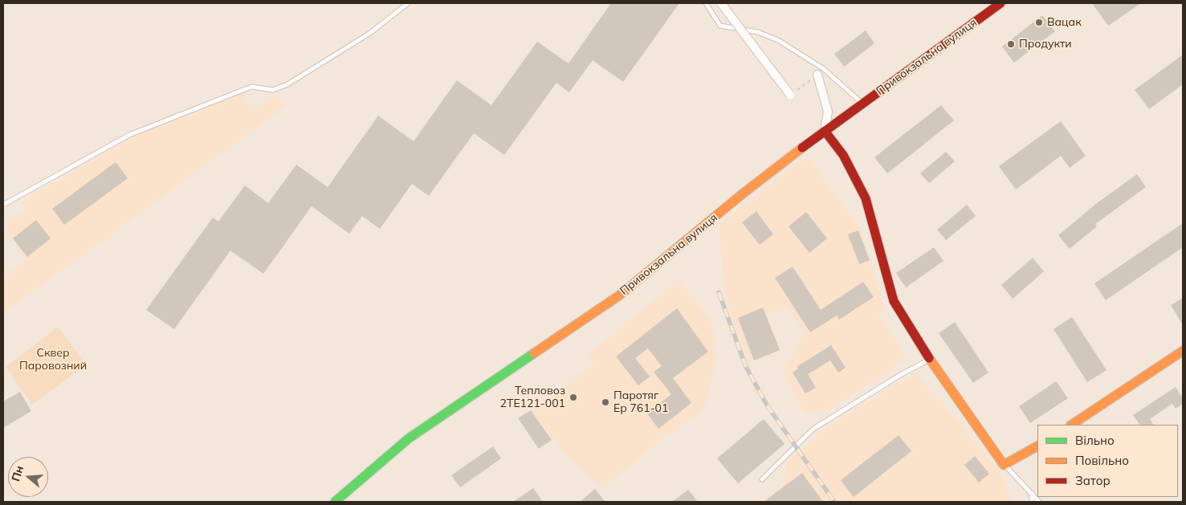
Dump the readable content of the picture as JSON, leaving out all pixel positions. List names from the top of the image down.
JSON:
{
  "streets": {
    "street": ["Привокзальна вулиця"]
  },
  "parks": ["Сквер Паровозний"],
  "places": [
    "Вацак",
    "Продукти",
    "Тепловоз 2ТЕ121-001",
    "Паротяг Ер 761-01"
  ],
  "legend": ["Вільно", "Повільно", "Затор"],
  "north": "left"
}
